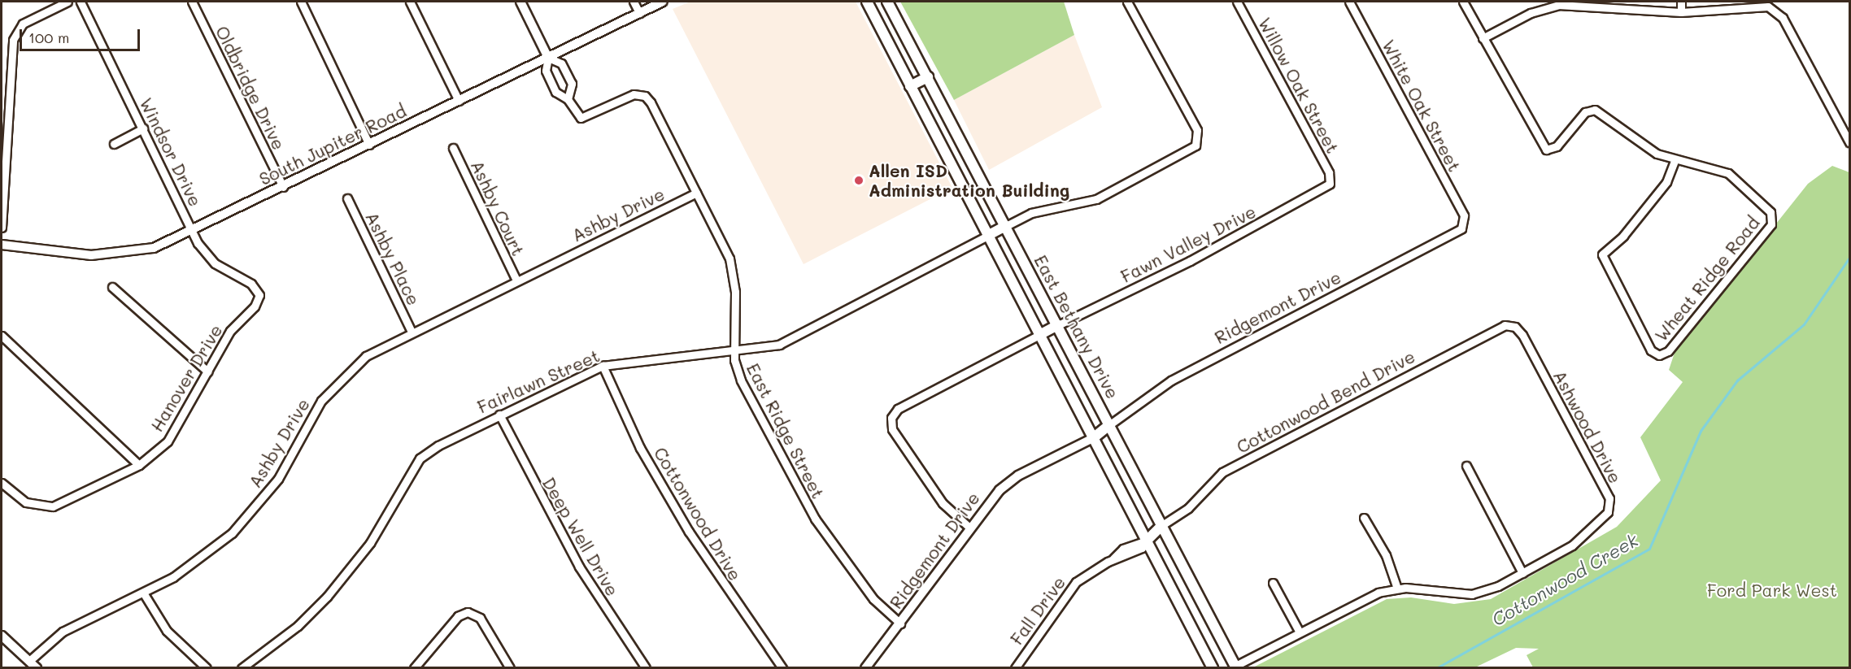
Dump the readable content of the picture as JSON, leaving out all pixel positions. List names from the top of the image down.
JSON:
{
  "streets": {
    "main road": ["East Bethany Drive"],
    "street": [
      "Willow Oak Street",
      "Oldbridge Drive",
      "White Oak Street",
      "South Jupiter Road",
      "Windsor Drive",
      "Ashby Court",
      "Ashby Drive",
      "Fawn Valley Drive",
      "Ashby Place",
      "Wheat Ridge Road",
      "Ridgemont Drive",
      "Hanover Drive",
      "Fairlawn Street",
      "Cottonwood Bend Drive",
      "Ashwood Drive",
      "East Ridge Street",
      "Cottonwood Drive",
      "Deep Well Drive",
      "Fall Drive"
    ]
  },
  "crossings": [
    ["Willow Oak Street", "Fawn Valley Drive"],
    ["Oldbridge Drive", "South Jupiter Road"],
    ["White Oak Street", "Ridgemont Drive"],
    ["South Jupiter Road", "Windsor Drive"],
    ["Windsor Drive", "Hanover Drive"],
    ["Ashby Court", "Ashby Drive"],
    ["Ashby Drive", "Ashby Place"],
    ["Ashby Drive", "East Ridge Street"],
    ["Fawn Valley Drive", "East Bethany Drive"],
    ["Ridgemont Drive", "East Bethany Drive"],
    ["Ridgemont Drive", "East Ridge Street"],
    ["East Bethany Drive", "Cottonwood Bend Drive"],
    ["East Bethany Drive", "Ashwood Drive"],
    ["Fairlawn Street", "East Ridge Street"],
    ["Fairlawn Street", "Cottonwood Drive"],
    ["Fairlawn Street", "Deep Well Drive"],
    ["Cottonwood Bend Drive", "Ashwood Drive"]
  ],
  "water": ["Cottonwood Creek"],
  "parks": ["Ford Park West"],
  "places": ["Allen ISD Administration Building"],
  "scale_bar": "100 m"
}
